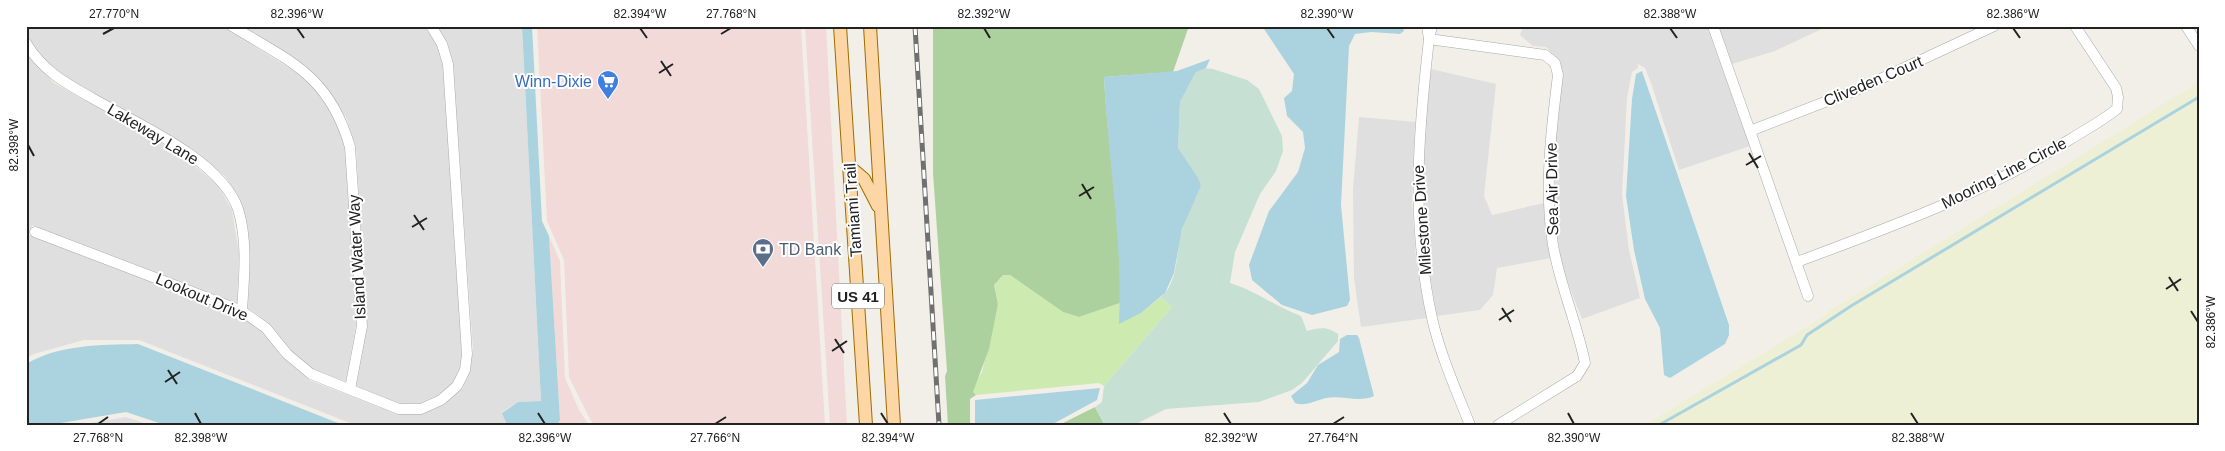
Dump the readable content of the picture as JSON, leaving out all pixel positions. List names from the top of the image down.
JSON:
{
  "streets": {
    "main road": ["Tamiami Trail", "US 41"],
    "street": [
      "Cliveden Court",
      "Lakeway Lane",
      "Mooring Line Circle",
      "Sea Air Drive",
      "Milestone Drive",
      "Island Water Way",
      "Lookout Drive"
    ]
  },
  "crossings": [
    ["Lakeway Lane", "Lookout Drive"],
    ["Sea Air Drive", "Milestone Drive"],
    ["Island Water Way", "Lookout Drive"]
  ],
  "places": {
    "supermarket": ["Winn-Dixie"],
    "bank": ["TD Bank"]
  },
  "coordinates": [
    "27.770°N",
    "82.396°W",
    "82.394°W",
    "27.768°N",
    "82.392°W",
    "82.390°W",
    "82.388°W",
    "82.386°W",
    "82.398°W",
    "27.766°N",
    "27.764°N"
  ]
}
